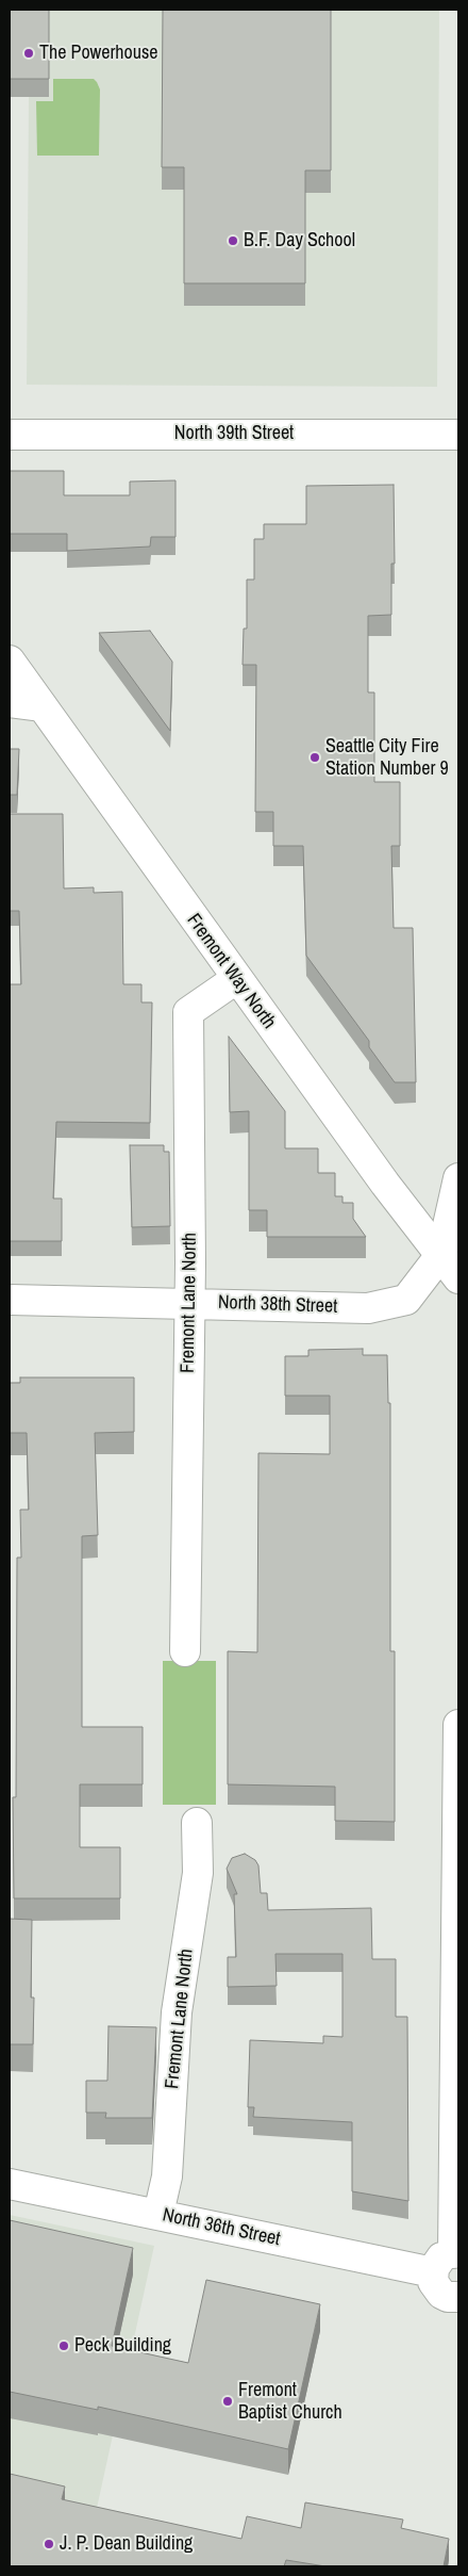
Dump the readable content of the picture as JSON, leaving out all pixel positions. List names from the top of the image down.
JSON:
{
  "streets": {
    "street": [
      "North 39th Street",
      "Fremont Way North",
      "Fremont Lane North",
      "North 38th Street",
      "North 36th Street"
    ]
  },
  "crossings": [
    ["Fremont Way North", "Fremont Lane North"],
    ["Fremont Way North", "North 38th Street"],
    ["Fremont Lane North", "North 38th Street"],
    ["Fremont Lane North", "North 36th Street"]
  ],
  "places": [
    "The Powerhouse",
    "B.F. Day School",
    "Seattle City Fire Station Number 9",
    "Peck Building",
    "Fremont Baptist Church",
    "J. P. Dean Building"
  ]
}
